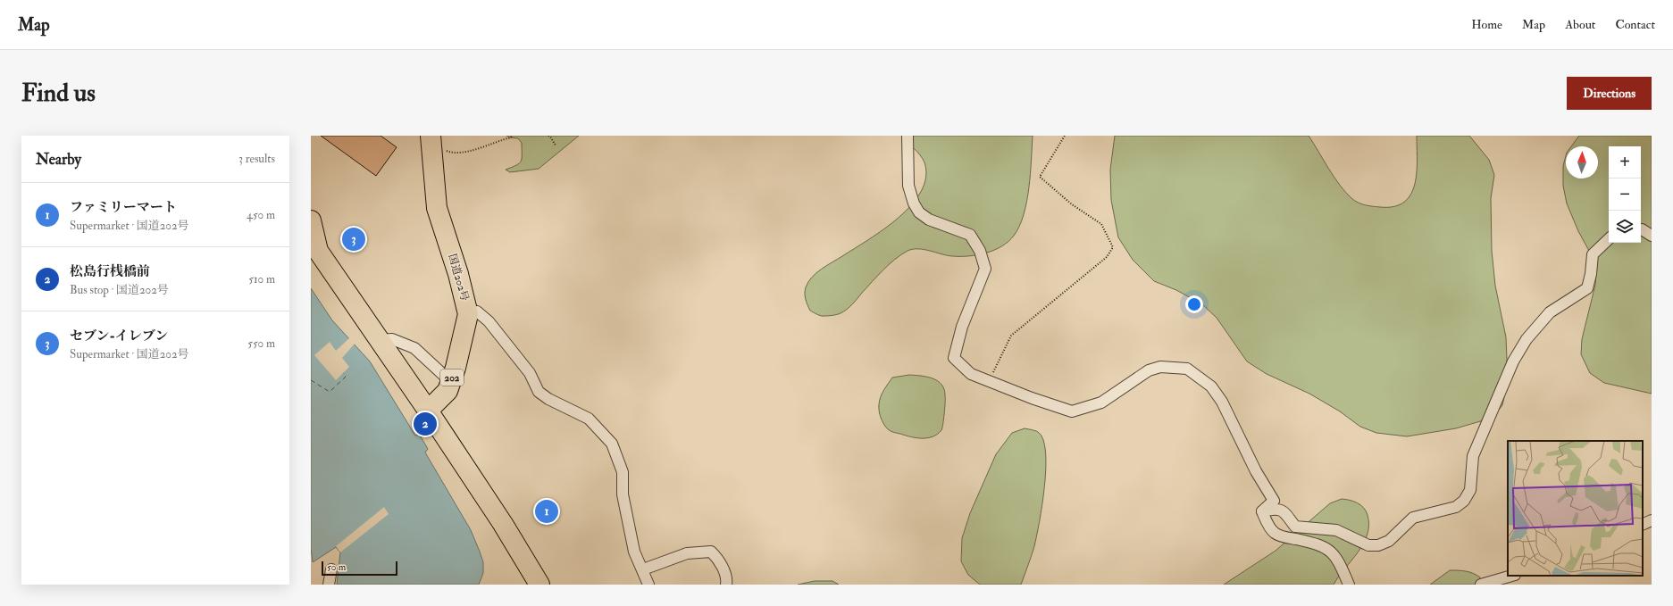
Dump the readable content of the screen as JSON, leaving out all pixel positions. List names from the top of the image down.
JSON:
{
  "streets": {
    "highway": ["国道202号", "202"]
  },
  "scale_bar": "50 m",
  "north": "top",
  "page": {
    "header": "Map",
    "nav": [
      "Home",
      "Map",
      "About",
      "Contact"
    ],
    "buttons": "Directions",
    "title": "Find us",
    "heading": ["Nearby", "3 results"],
    "map_buttons": ["+", "−"],
    "list": [
      {
        "mark": "1",
        "name": "ファミリーマート",
        "note": "Supermarket · 国道202号",
        "value": "450 m"
      },
      {
        "mark": "2",
        "name": "松島行桟橋前",
        "note": "Bus stop · 国道202号",
        "value": "510 m"
      },
      {
        "mark": "3",
        "name": "セブン-イレブン",
        "note": "Supermarket · 国道202号",
        "value": "550 m"
      }
    ],
    "pins": ["3", "2", "1"],
    "scale": "50 m"
  }
}
